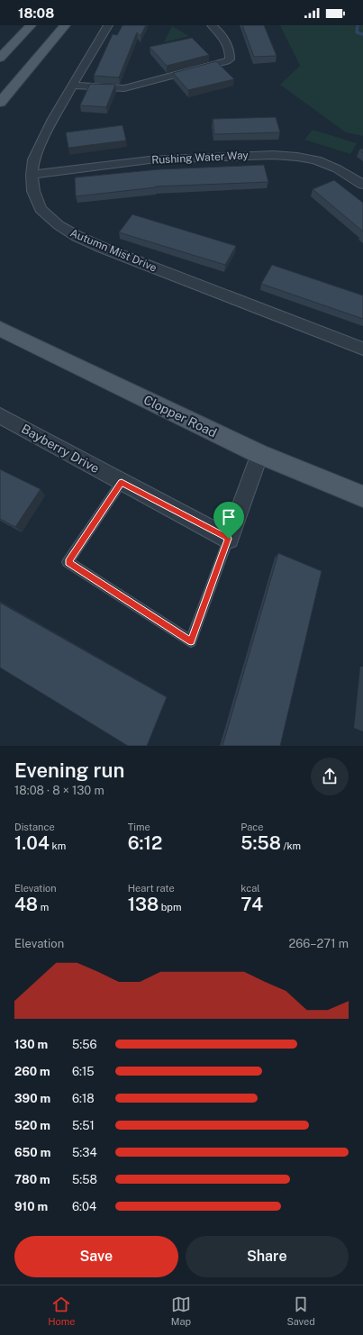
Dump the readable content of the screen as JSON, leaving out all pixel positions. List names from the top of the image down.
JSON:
{
  "streets": {
    "main road": ["Clopper Road"],
    "street": ["Rushing Water Way", "Autumn Mist Drive", "Bayberry Drive"]
  },
  "crossings": [
    ["Rushing Water Way", "Autumn Mist Drive"]
  ],
  "page": {
    "status": "18:08",
    "heading": ["Evening run", "18:08 · 8 × 130 m"],
    "stats": [
      ["Distance", "1.04 km"],
      ["Time", "6:12"],
      ["Pace", "5:58 /km"],
      ["Elevation", "48 m"],
      ["Heart rate", "138 bpm"],
      ["kcal", "74"]
    ],
    "chart": ["Elevation", "266–271 m"],
    "list": [
      {
        "name": "130 m",
        "note": "5:56"
      },
      {
        "name": "260 m",
        "note": "6:15"
      },
      {
        "name": "390 m",
        "note": "6:18"
      },
      {
        "name": "520 m",
        "note": "5:51"
      },
      {
        "name": "650 m",
        "note": "5:34"
      },
      {
        "name": "780 m",
        "note": "5:58"
      },
      {
        "name": "910 m",
        "note": "6:04"
      }
    ],
    "buttons": ["Save", "Share"],
    "tabs": ["Home", "Map", "Saved"]
  }
}
